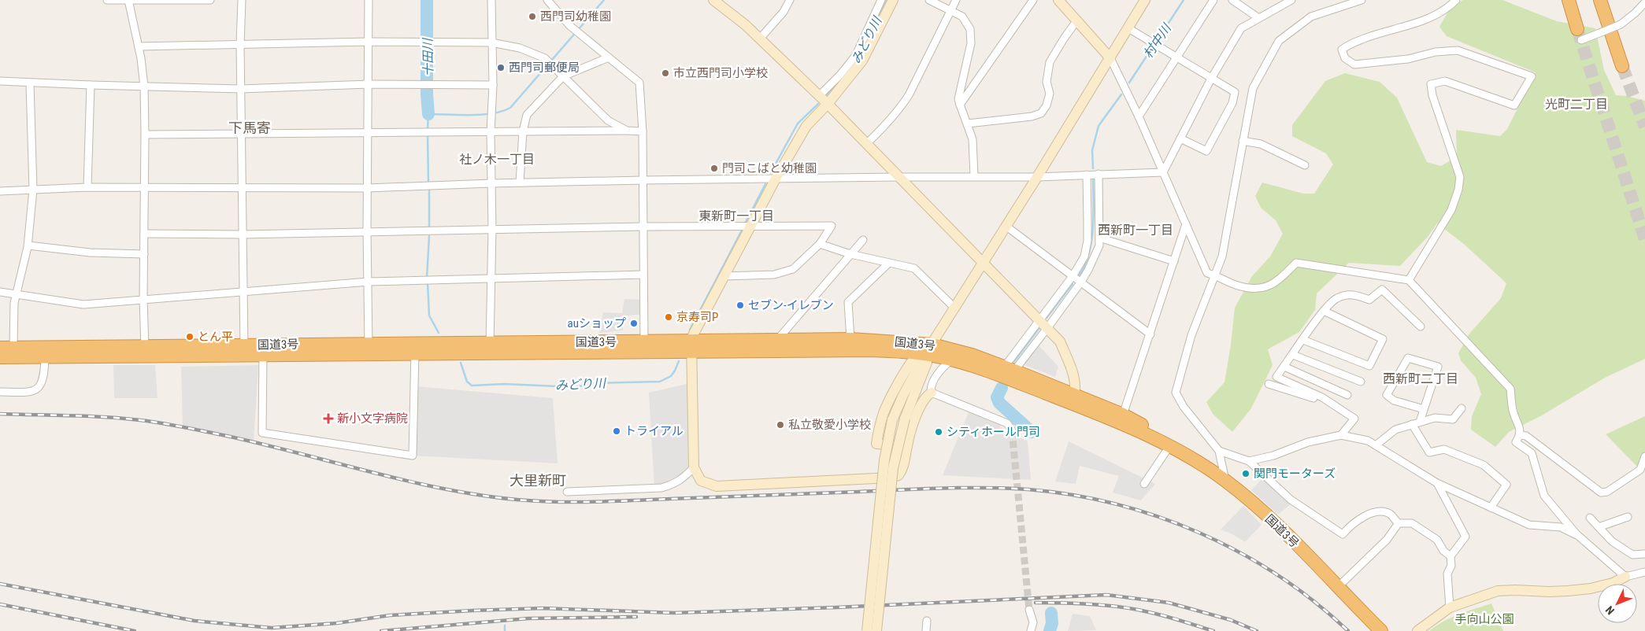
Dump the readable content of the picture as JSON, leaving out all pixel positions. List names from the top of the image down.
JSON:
{
  "streets": {
    "highway": ["国道3号"]
  },
  "districts": [
    "光町二丁目",
    "下馬寄",
    "社ノ木一丁目",
    "東新町一丁目",
    "西新町一丁目",
    "西新町二丁目",
    "大里新町"
  ],
  "water": ["みどり川", "村中川", "十田川"],
  "parks": ["手向山公園"],
  "places": {
    "other": [
      "西門司幼稚園",
      "西門司郵便局",
      "市立西門司小学校",
      "門司こばと幼稚園",
      "セブン-イレブン",
      "京寿司P",
      "auショップ",
      "とん平",
      "私立敬愛小学校",
      "トライアル",
      "シティホール門司",
      "関門モーターズ"
    ],
    "health": ["新小文字病院"]
  },
  "north": "bottom left"
}
